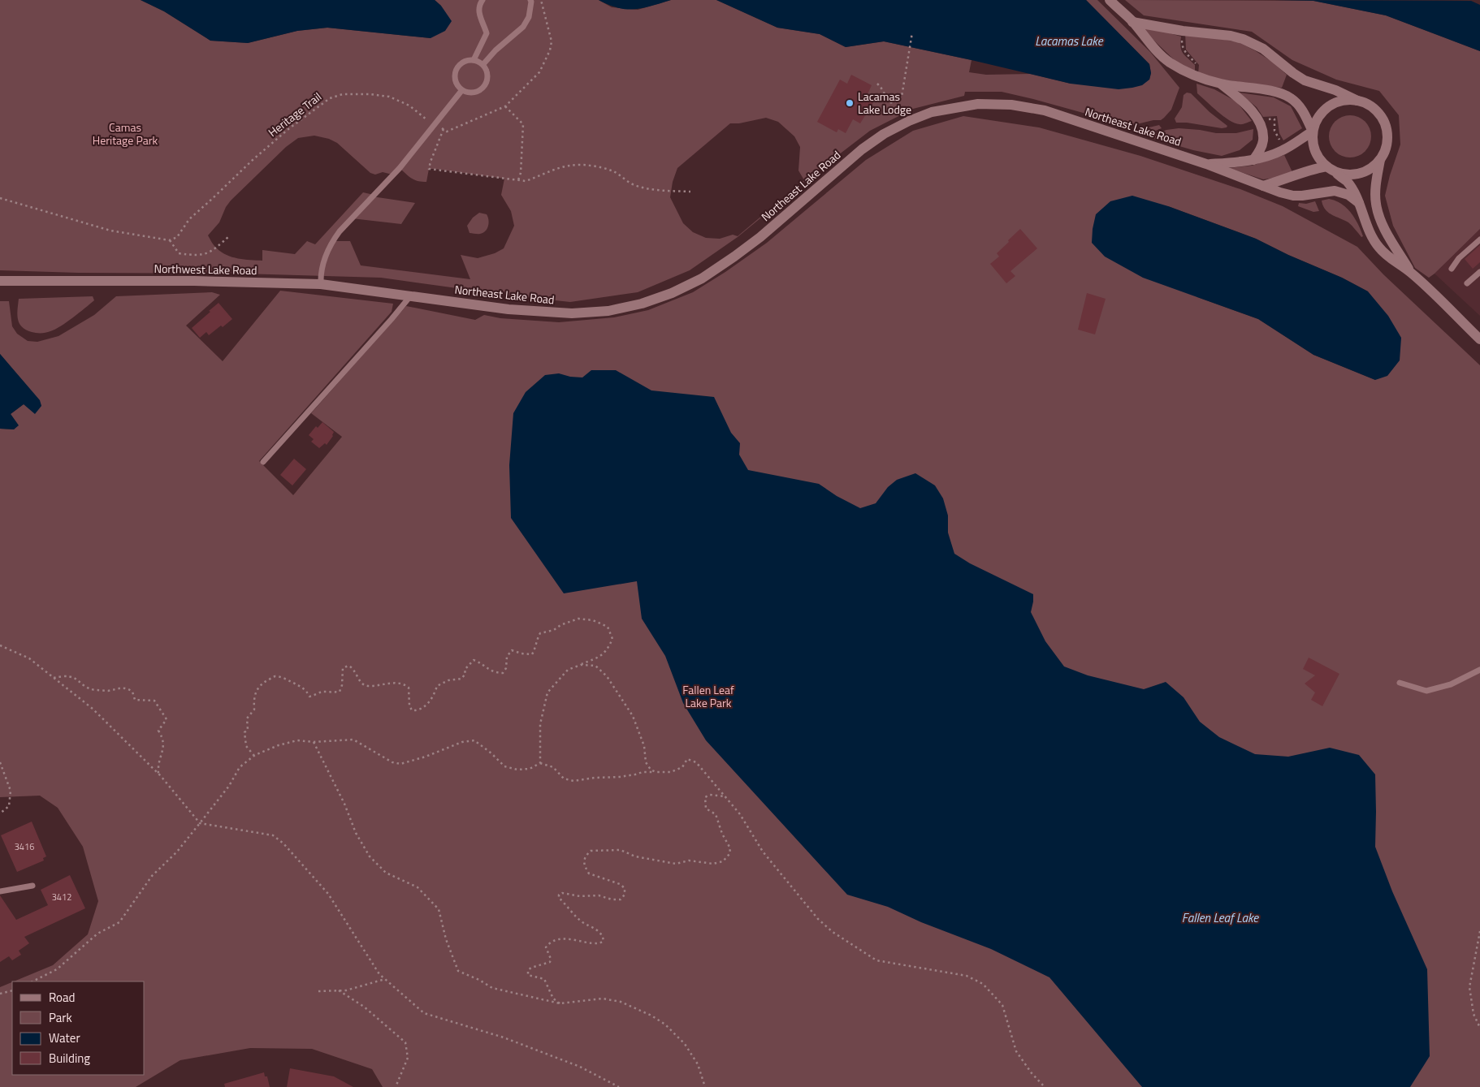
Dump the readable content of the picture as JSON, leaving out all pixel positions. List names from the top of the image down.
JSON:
{
  "streets": {
    "main road": ["Northeast Lake Road", "Northwest Lake Road"],
    "path": ["Heritage Trail"]
  },
  "crossings": [
    ["Northeast Lake Road", "Northwest Lake Road"]
  ],
  "water": ["Lacamas Lake", "Fallen Leaf Lake"],
  "parks": ["Camas Heritage Park", "Fallen Leaf Lake Park"],
  "places": ["Lacamas Lake Lodge"],
  "house_numbers": ["3416", "3412"],
  "legend": [
    "Road",
    "Park",
    "Water",
    "Building"
  ]
}
